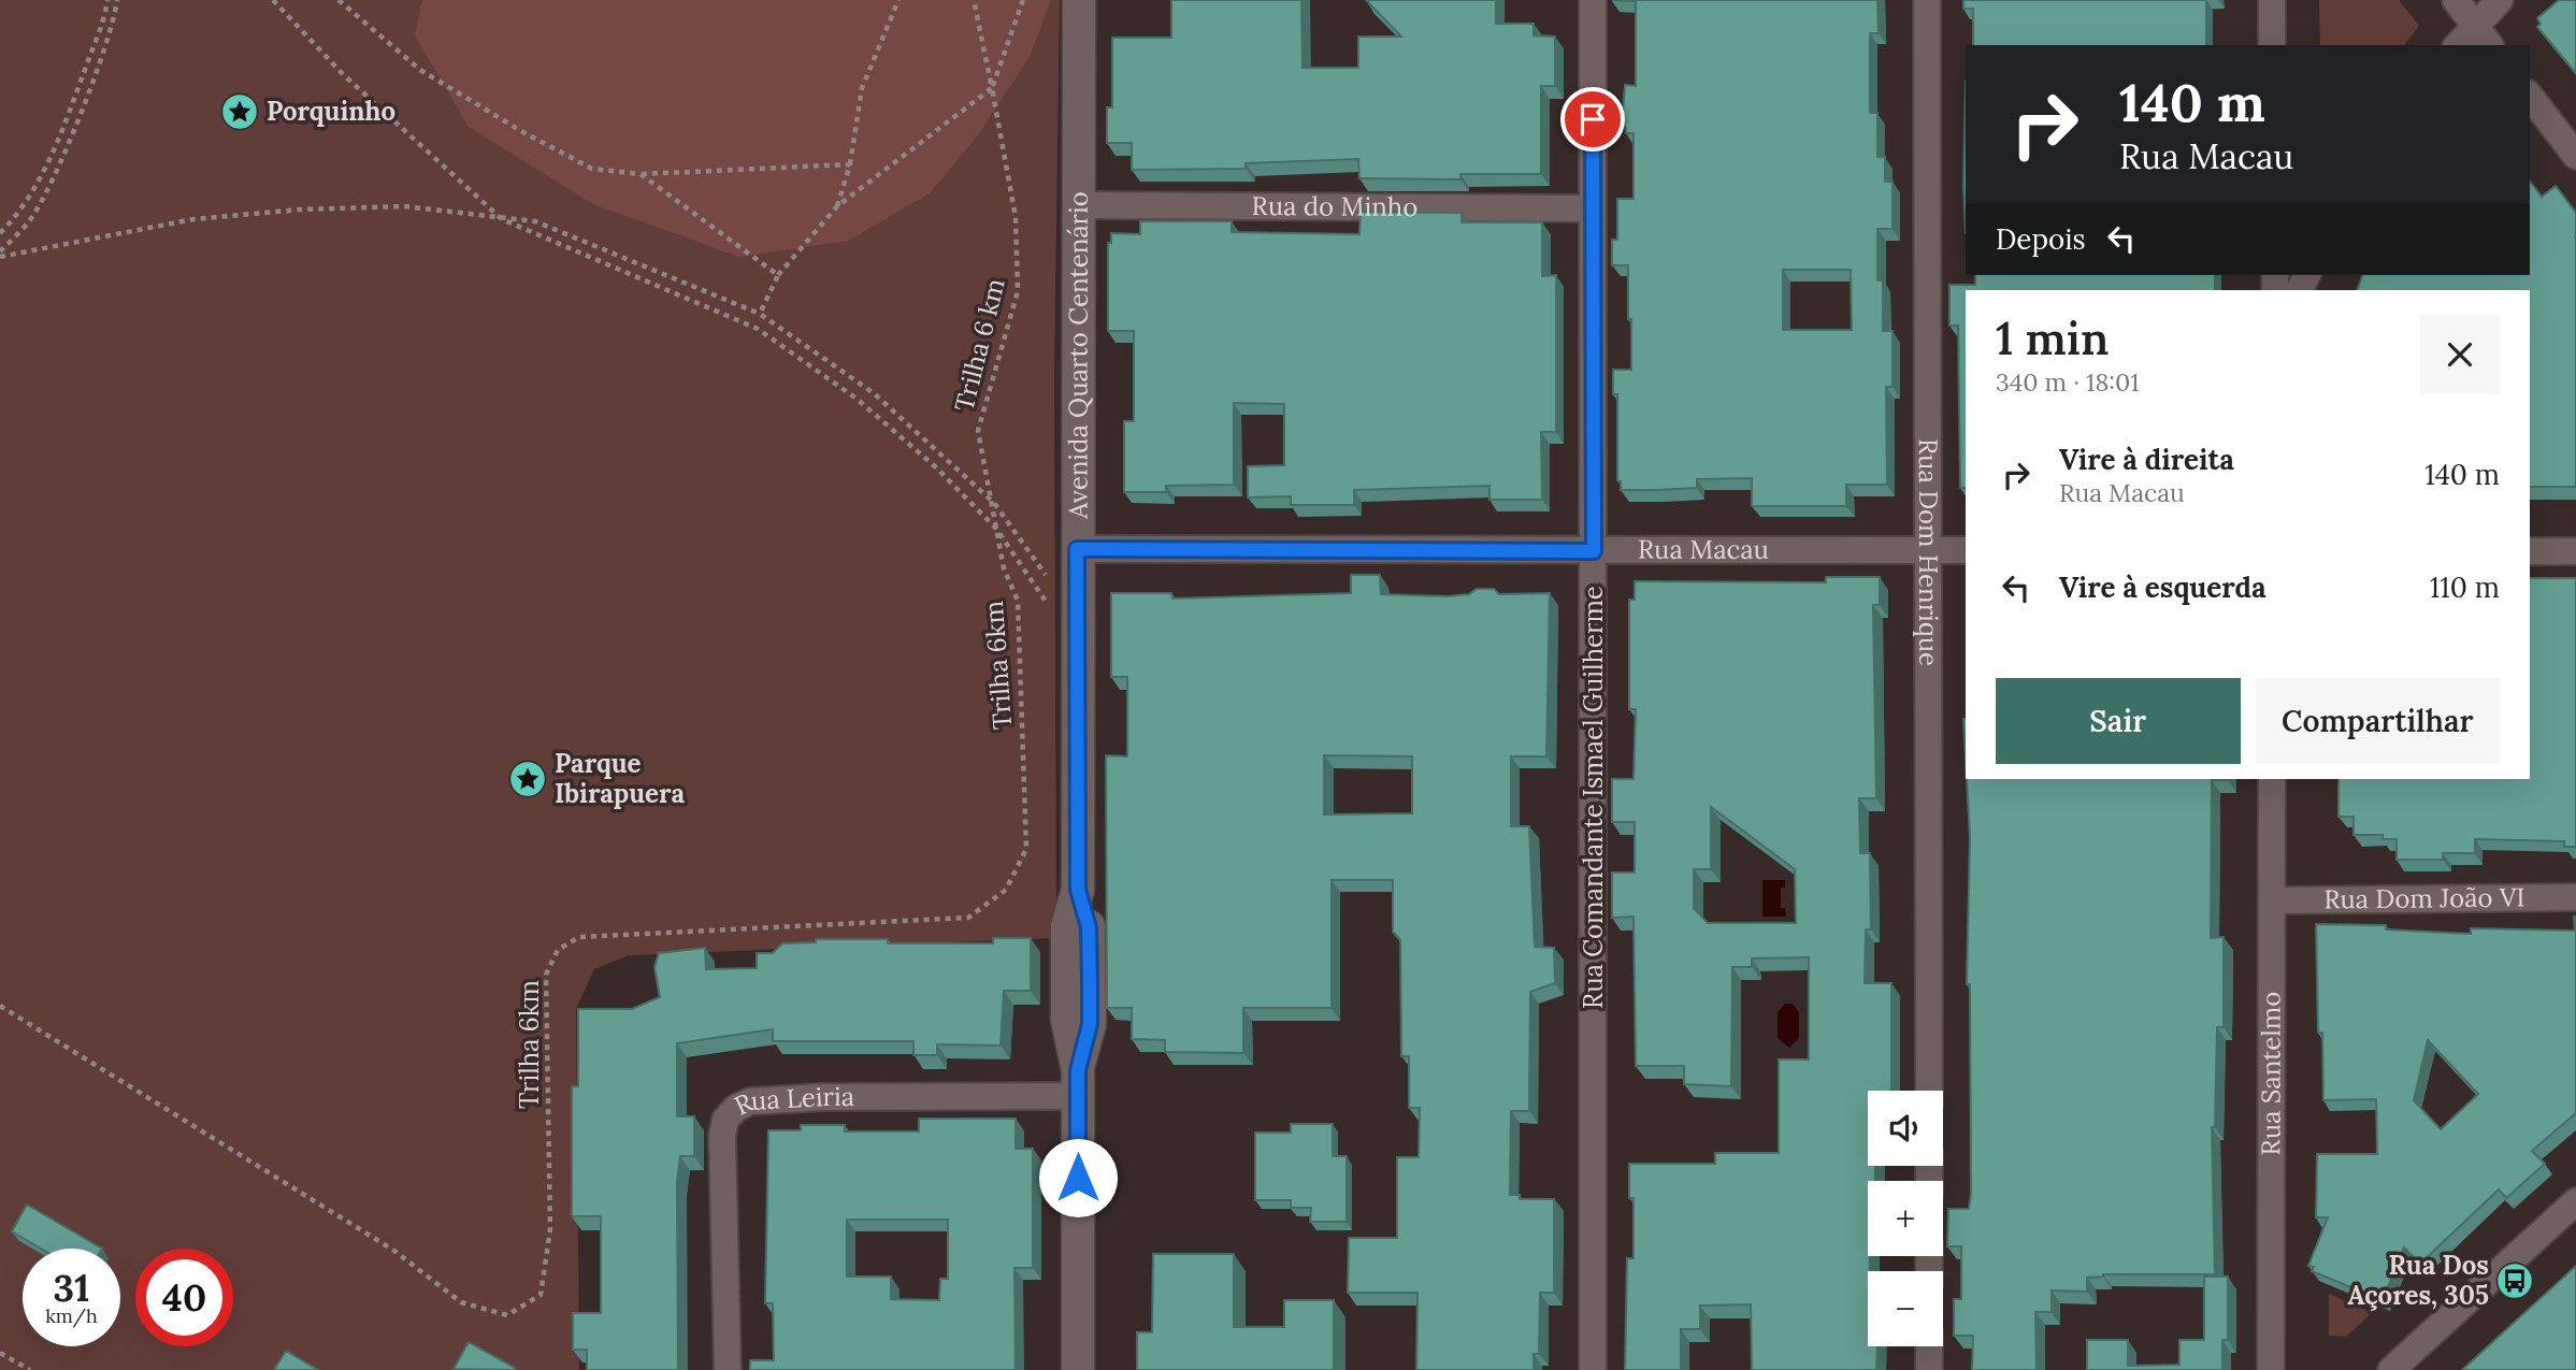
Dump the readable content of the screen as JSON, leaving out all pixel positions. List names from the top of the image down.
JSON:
{
  "streets": {
    "street": [
      "Rua do Minho",
      "Avenida Quarto Centenário",
      "Rua Macau",
      "Rua Dom Henrique",
      "Rua Comandante Ismael Guilherme",
      "Rua Dom João VI",
      "Rua Santelmo",
      "Rua Leiria"
    ],
    "path": ["Trilha 6 km", "Trilha 6km"]
  },
  "crossings": [
    ["Rua do Minho", "Avenida Quarto Centenário"],
    ["Rua do Minho", "Rua Comandante Ismael Guilherme"],
    ["Trilha 6 km", "Trilha 6km"],
    ["Avenida Quarto Centenário", "Rua Macau"],
    ["Avenida Quarto Centenário", "Rua Leiria"],
    ["Rua Macau", "Rua Dom Henrique"],
    ["Rua Macau", "Rua Comandante Ismael Guilherme"],
    ["Rua Dom João VI", "Rua Santelmo"]
  ],
  "places": {
    "place": ["Porquinho", "Parque Ibirapuera"],
    "bus stop": ["Rua Dos Açores, 305"]
  },
  "page": {
    "turn": ["140 m", "Rua Macau"],
    "then": "Depois",
    "heading": ["1 min", "340 m · 18:01"],
    "list": [
      {
        "name": "Vire à direita",
        "note": "Rua Macau",
        "value": "140 m"
      },
      {
        "name": "Vire à esquerda",
        "value": "110 m"
      }
    ],
    "buttons": ["Sair", "Compartilhar"],
    "map_buttons": ["+", "−"],
    "speed": "31 km/h",
    "limit": "40"
  }
}
